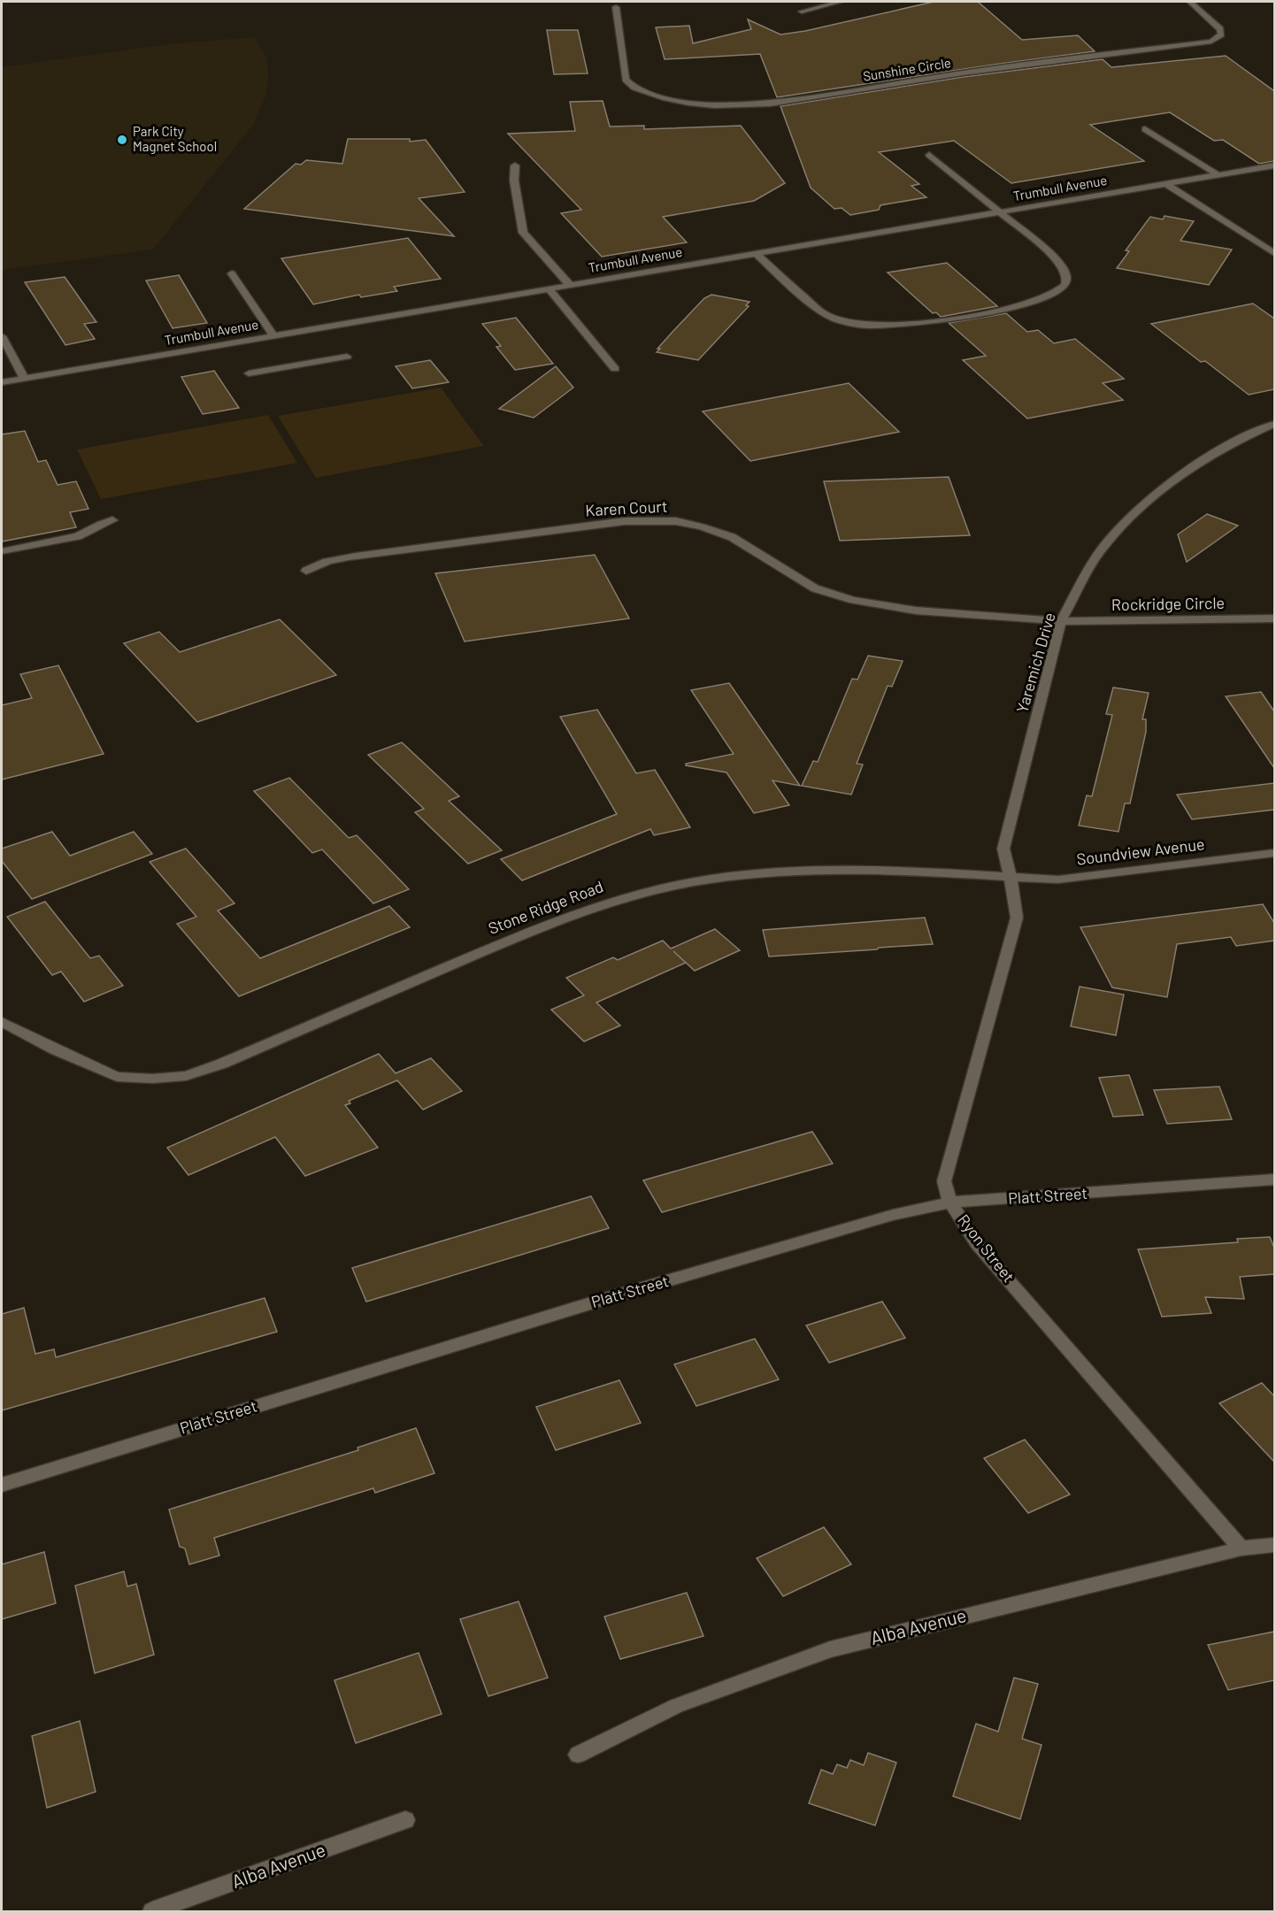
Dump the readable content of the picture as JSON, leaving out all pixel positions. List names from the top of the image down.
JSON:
{
  "streets": {
    "street": [
      "Sunshine Circle",
      "Trumbull Avenue",
      "Karen Court",
      "Rockridge Circle",
      "Yaremich Drive",
      "Soundview Avenue",
      "Stone Ridge Road",
      "Platt Street",
      "Ryon Street",
      "Alba Avenue"
    ]
  },
  "crossings": [
    ["Karen Court", "Rockridge Circle"],
    ["Karen Court", "Yaremich Drive"],
    ["Rockridge Circle", "Yaremich Drive"],
    ["Yaremich Drive", "Soundview Avenue"],
    ["Yaremich Drive", "Stone Ridge Road"],
    ["Yaremich Drive", "Ryon Street"],
    ["Soundview Avenue", "Stone Ridge Road"],
    ["Soundview Avenue", "Ryon Street"],
    ["Stone Ridge Road", "Ryon Street"],
    ["Platt Street", "Ryon Street"],
    ["Ryon Street", "Alba Avenue"]
  ],
  "places": ["Park City Magnet School"]
}
